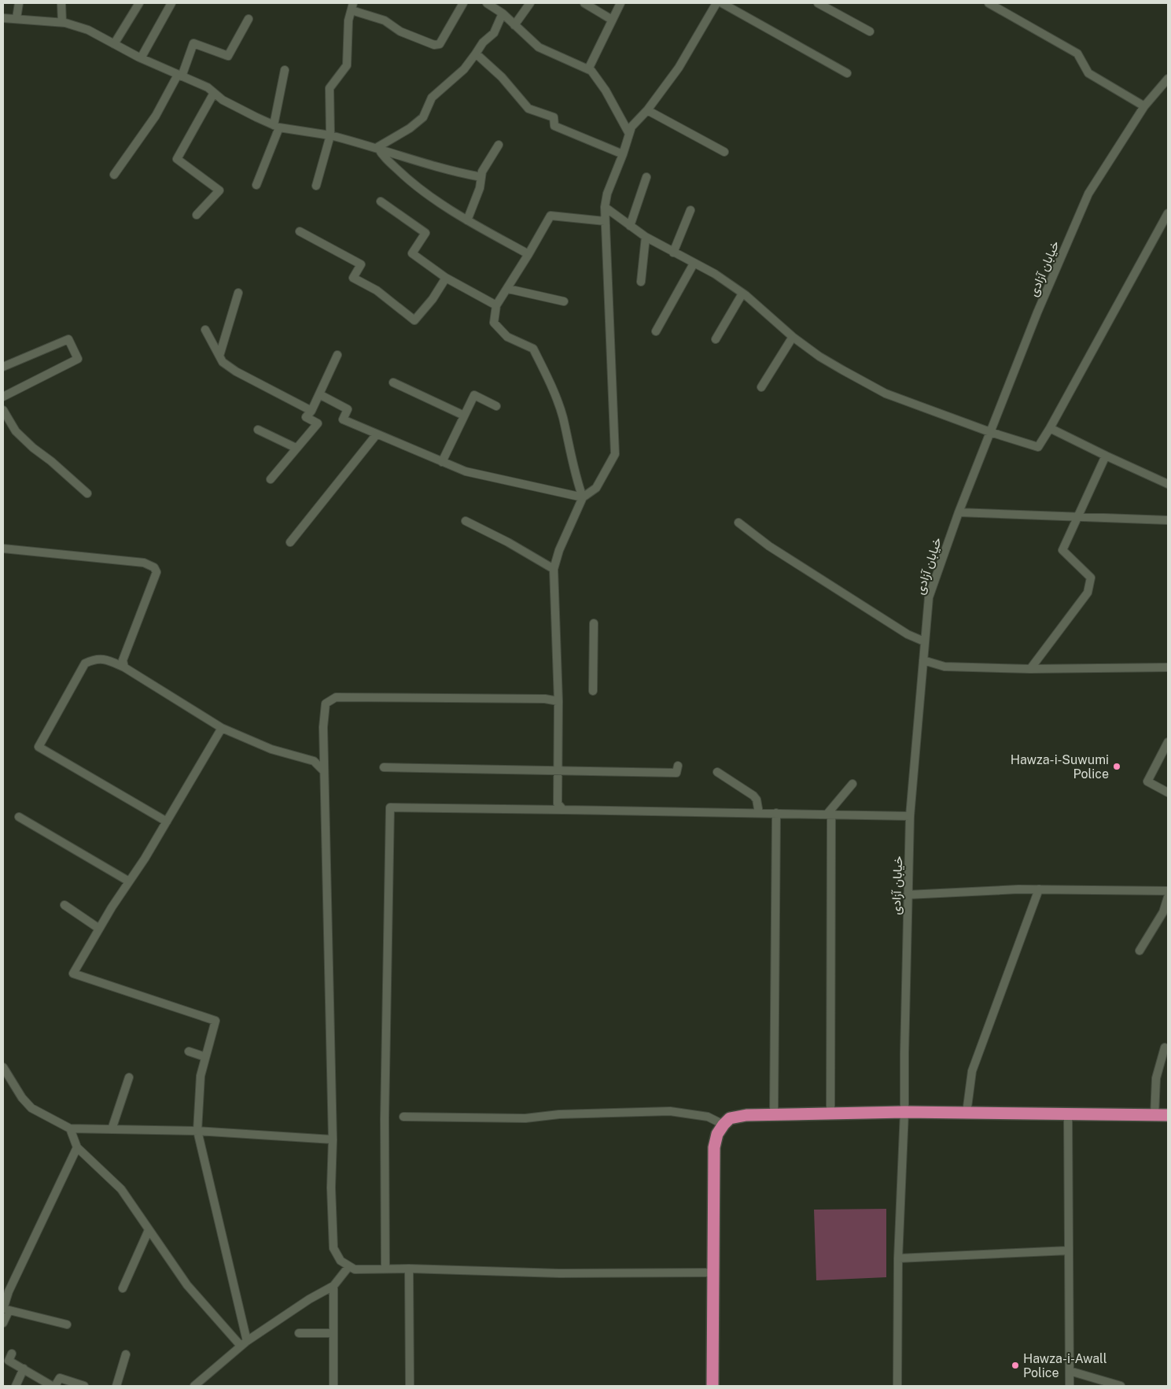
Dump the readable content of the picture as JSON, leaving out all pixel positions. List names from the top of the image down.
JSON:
{
  "streets": {
    "street": ["خیابان آزادی"]
  },
  "places": ["Hawza-i-Suwumi Police", "Hawza-i-Awall Police"]
}
